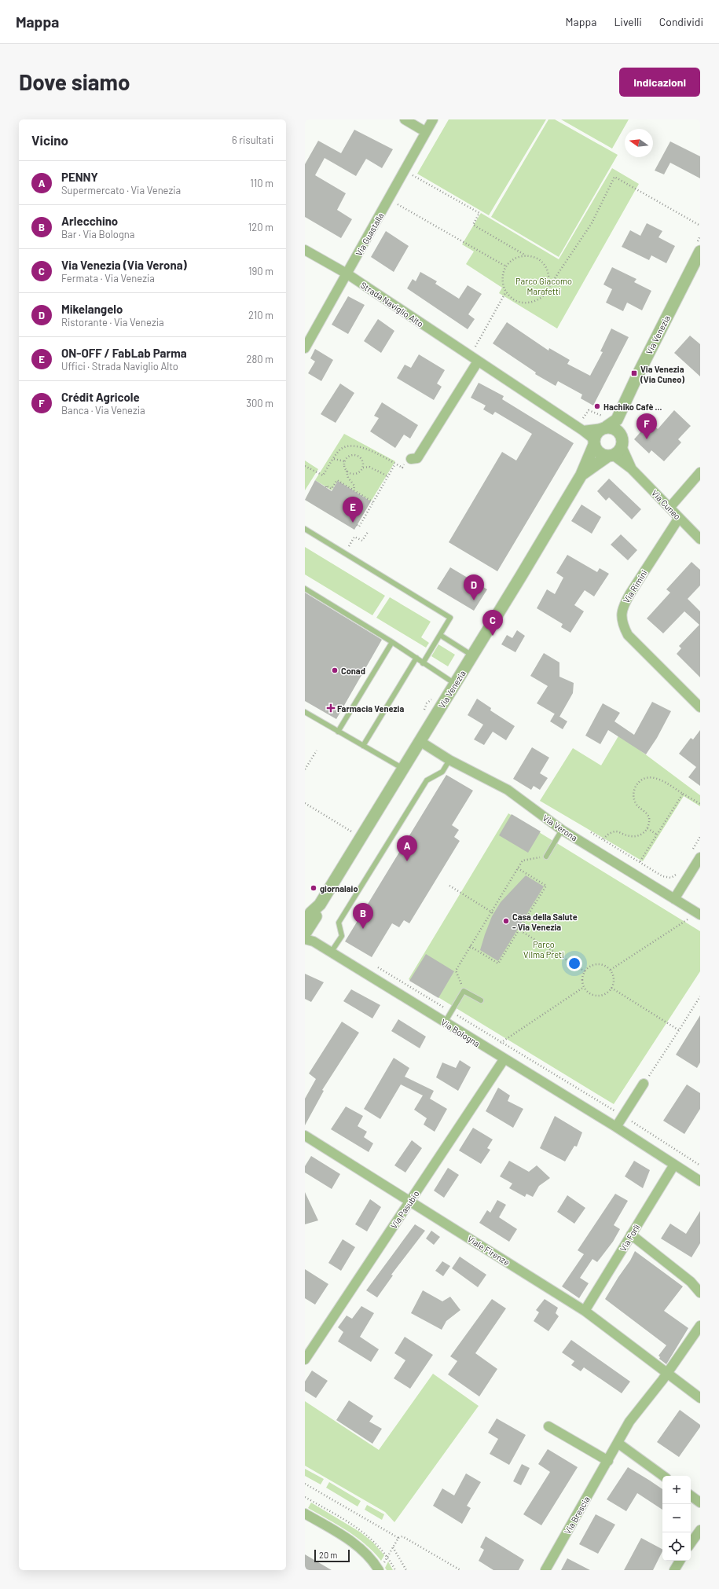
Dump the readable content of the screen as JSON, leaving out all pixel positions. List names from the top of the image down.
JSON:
{
  "streets": {
    "street": [
      "Via Guastalla",
      "Strada Naviglio Alto",
      "Via Venezia",
      "Via Cuneo",
      "Via Rimini",
      "Via Verona",
      "Via Bologna",
      "Via Pasubio",
      "Via Forlì",
      "Viale Firenze",
      "Via Brescia"
    ]
  },
  "crossings": [
    ["Via Guastalla", "Strada Naviglio Alto"],
    ["Strada Naviglio Alto", "Via Venezia"],
    ["Strada Naviglio Alto", "Via Cuneo"],
    ["Via Venezia", "Via Cuneo"],
    ["Via Venezia", "Via Verona"],
    ["Via Cuneo", "Via Rimini"],
    ["Via Bologna", "Via Pasubio"],
    ["Via Bologna", "Via Forlì"],
    ["Via Pasubio", "Viale Firenze"],
    ["Via Forlì", "Viale Firenze"],
    ["Viale Firenze", "Via Brescia"]
  ],
  "parks": ["Parco Giacomo Marafetti", "Parco Vilma Preti"],
  "places": {
    "transit": ["Via Venezia (Via Cuneo)"],
    "other": [
      "Hachiko Cafè ...",
      "Conad",
      "giornalaio",
      "Casa della Salute - Via Venezia"
    ],
    "health": ["Farmacia Venezia"]
  },
  "scale_bar": "20 m",
  "north": "left",
  "page": {
    "header": "Mappa",
    "nav": ["Mappa", "Livelli", "Condividi"],
    "buttons": "Indicazioni",
    "title": "Dove siamo",
    "heading": ["Vicino", "6 risultati"],
    "list": [
      {
        "mark": "A",
        "name": "PENNY",
        "note": "Supermercato · Via Venezia",
        "value": "110 m"
      },
      {
        "mark": "B",
        "name": "Arlecchino",
        "note": "Bar · Via Bologna",
        "value": "120 m"
      },
      {
        "mark": "C",
        "name": "Via Venezia (Via Verona)",
        "note": "Fermata · Via Venezia",
        "value": "190 m"
      },
      {
        "mark": "D",
        "name": "Mikelangelo",
        "note": "Ristorante · Via Venezia",
        "value": "210 m"
      },
      {
        "mark": "E",
        "name": "ON-OFF / FabLab Parma",
        "note": "Uffici · Strada Naviglio Alto",
        "value": "280 m"
      },
      {
        "mark": "F",
        "name": "Crédit Agricole",
        "note": "Banca · Via Venezia",
        "value": "300 m"
      }
    ],
    "pins": [
      "F",
      "E",
      "D",
      "C",
      "A",
      "B"
    ],
    "map_buttons": ["+", "−"],
    "scale": "20 m"
  }
}
